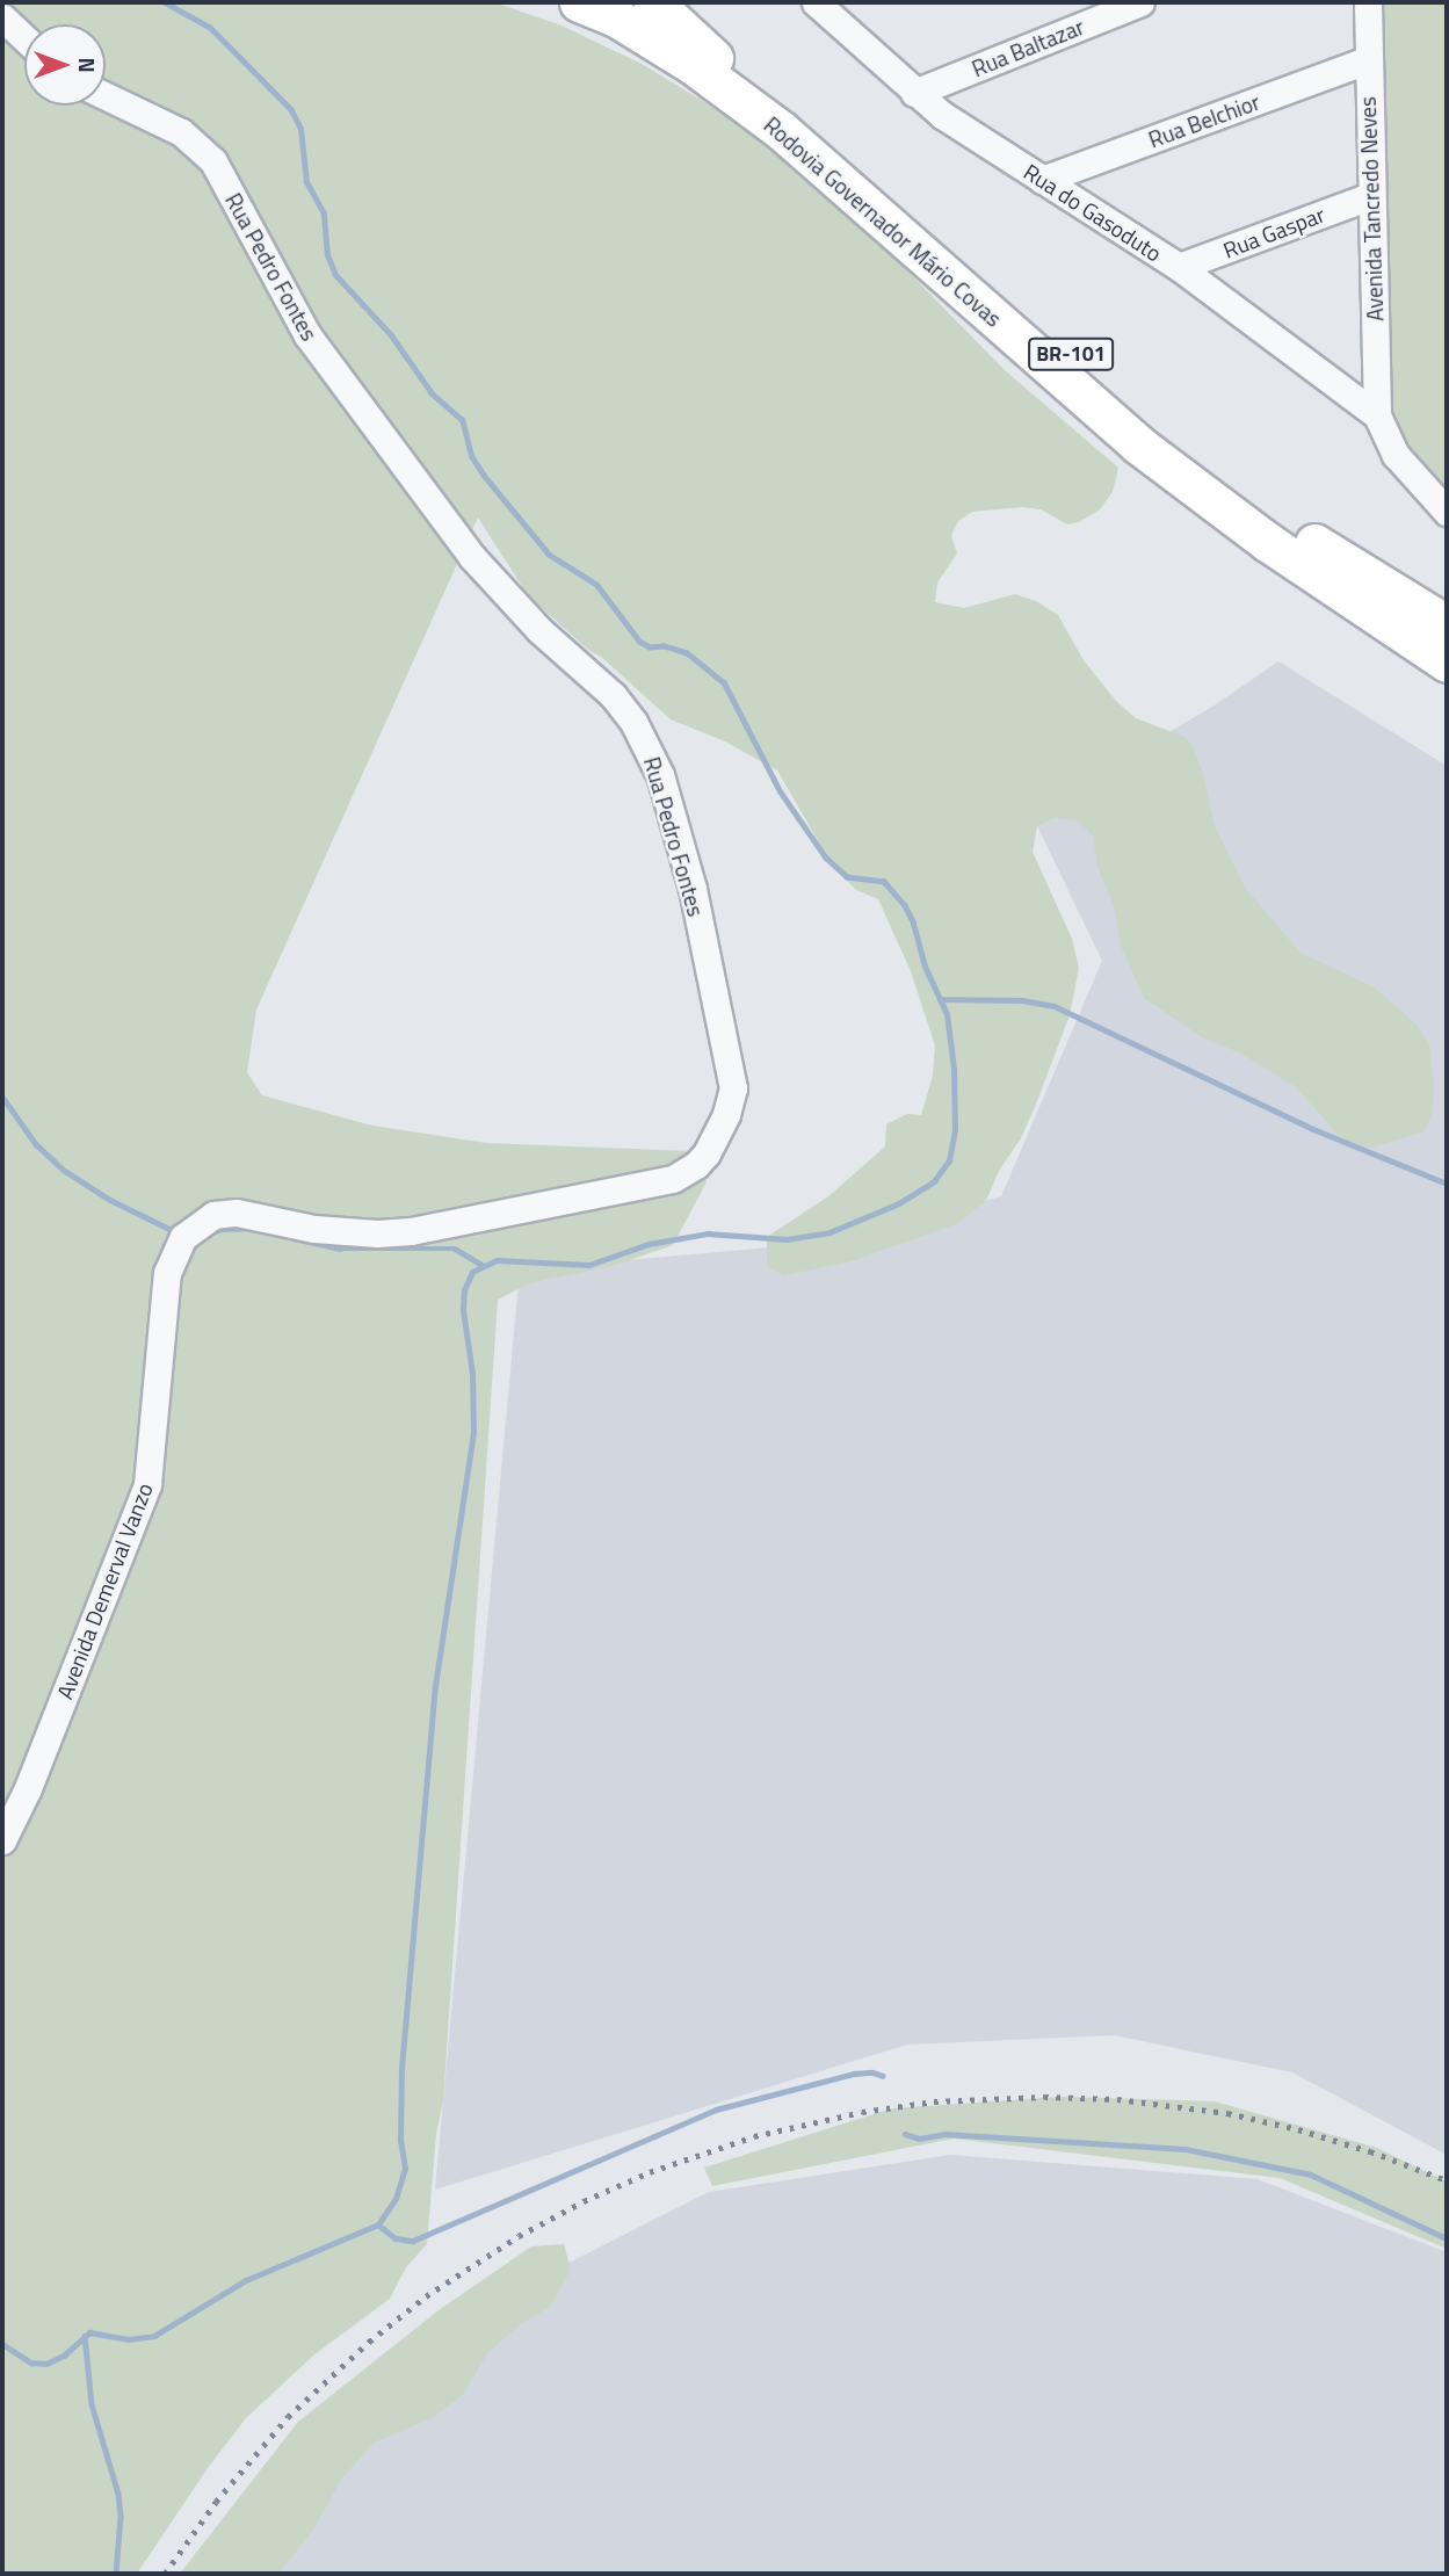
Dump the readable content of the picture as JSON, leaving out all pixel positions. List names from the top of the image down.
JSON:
{
  "streets": {
    "highway": ["Rodovia Governador Mário Covas", "BR-101"],
    "street": [
      "Rua Baltazar",
      "Rua Belchior",
      "Avenida Tancredo Neves",
      "Rua do Gasoduto",
      "Rua Gaspar",
      "Rua Pedro Fontes",
      "Avenida Demerval Vanzo"
    ]
  },
  "crossings": [
    ["Rua Baltazar", "Rua do Gasoduto"],
    ["Rua Belchior", "Avenida Tancredo Neves"],
    ["Rua Belchior", "Rua do Gasoduto"],
    ["Avenida Tancredo Neves", "Rua do Gasoduto"],
    ["Avenida Tancredo Neves", "Rua Gaspar"],
    ["Rua do Gasoduto", "Rua Gaspar"],
    ["Rua Pedro Fontes", "Avenida Demerval Vanzo"]
  ],
  "north": "right"
}
